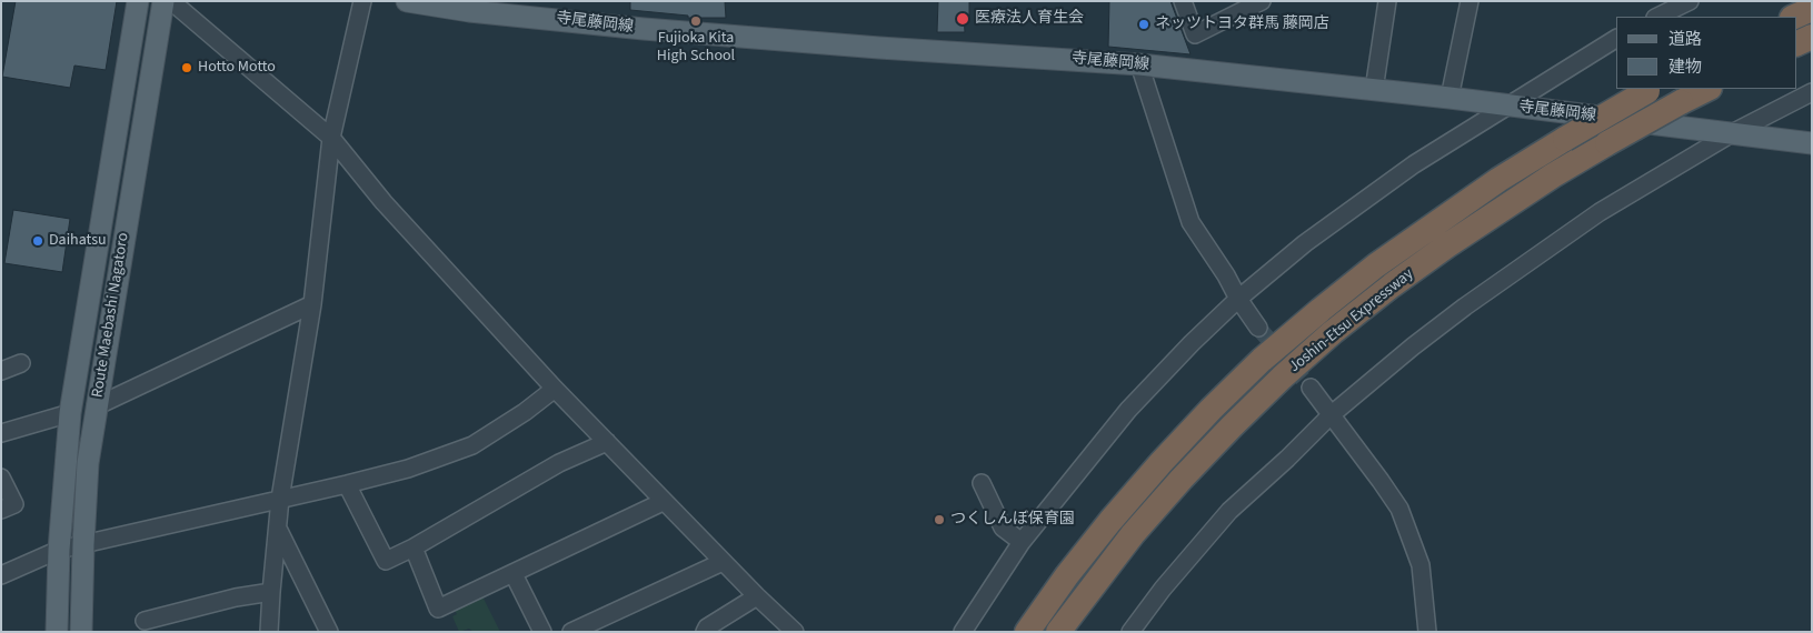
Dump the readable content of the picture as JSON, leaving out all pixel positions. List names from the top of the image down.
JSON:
{
  "streets": {
    "highway": ["Joshin-Etsu Expressway"],
    "main road": ["寺尾藤岡線", "Route Maebashi Nagatoro"]
  },
  "places": [
    "医療法人育生会",
    "Fujioka Kita High School",
    "ネッツトヨタ群馬 藤岡店",
    "Hotto Motto",
    "Daihatsu",
    "つくしんぼ保育園"
  ],
  "legend": ["道路", "建物"]
}
